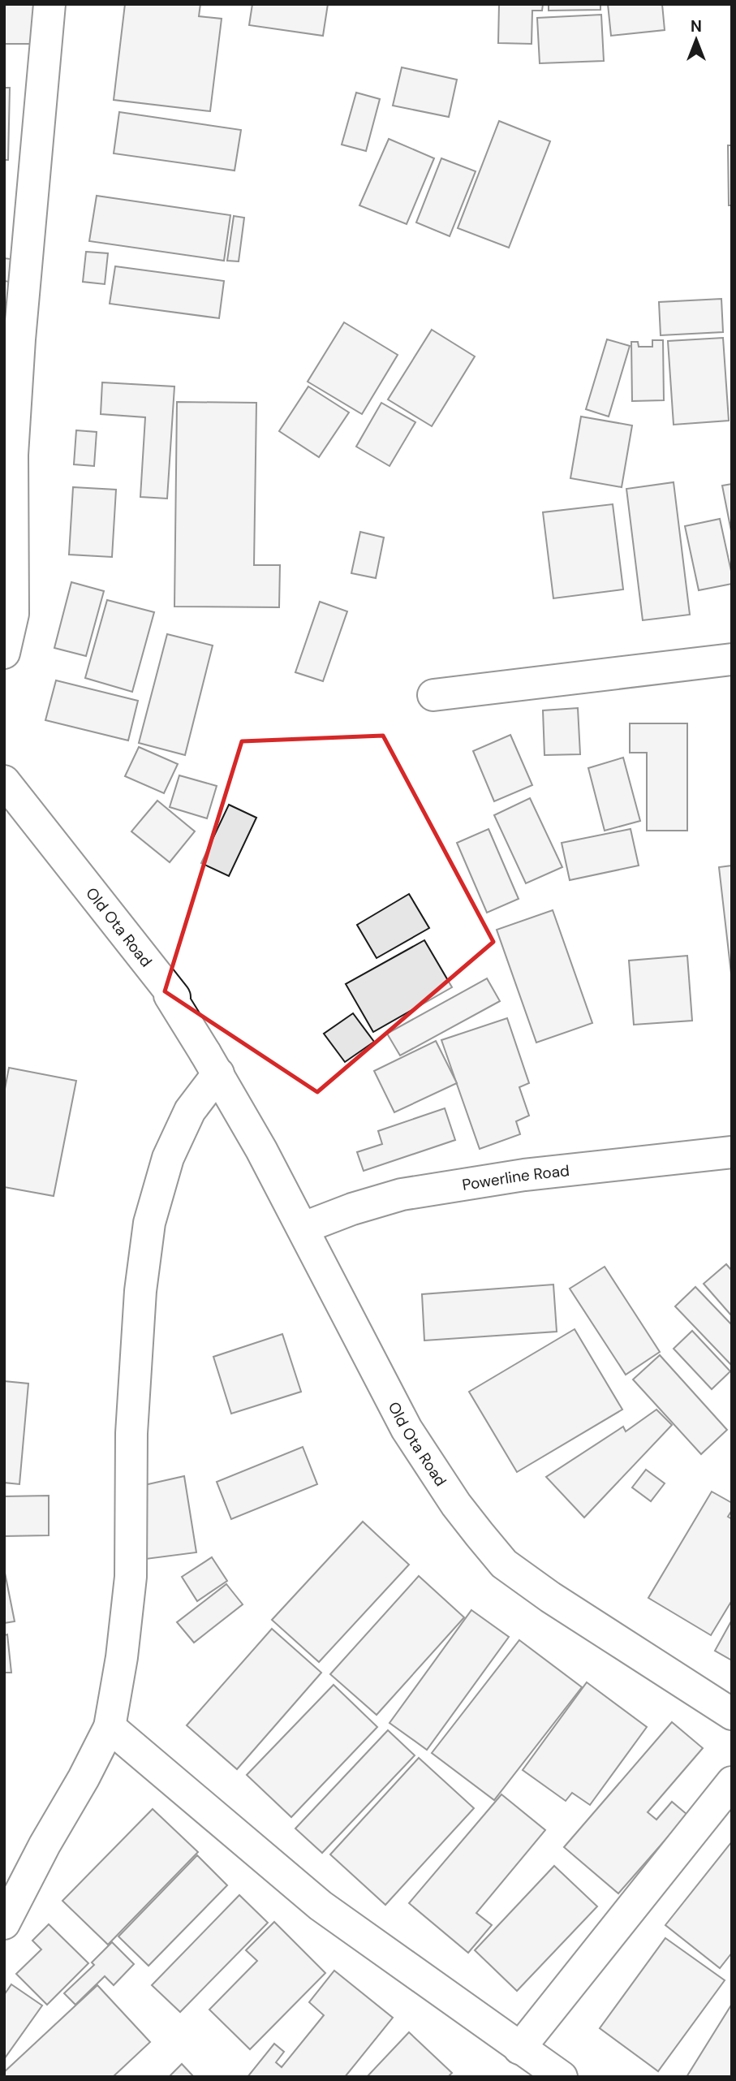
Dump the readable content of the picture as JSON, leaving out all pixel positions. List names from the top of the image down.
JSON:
{
  "streets": {
    "street": ["Old Ota Road", "Powerline Road"]
  },
  "crossings": [
    ["Old Ota Road", "Powerline Road"]
  ],
  "north": "top"
}
